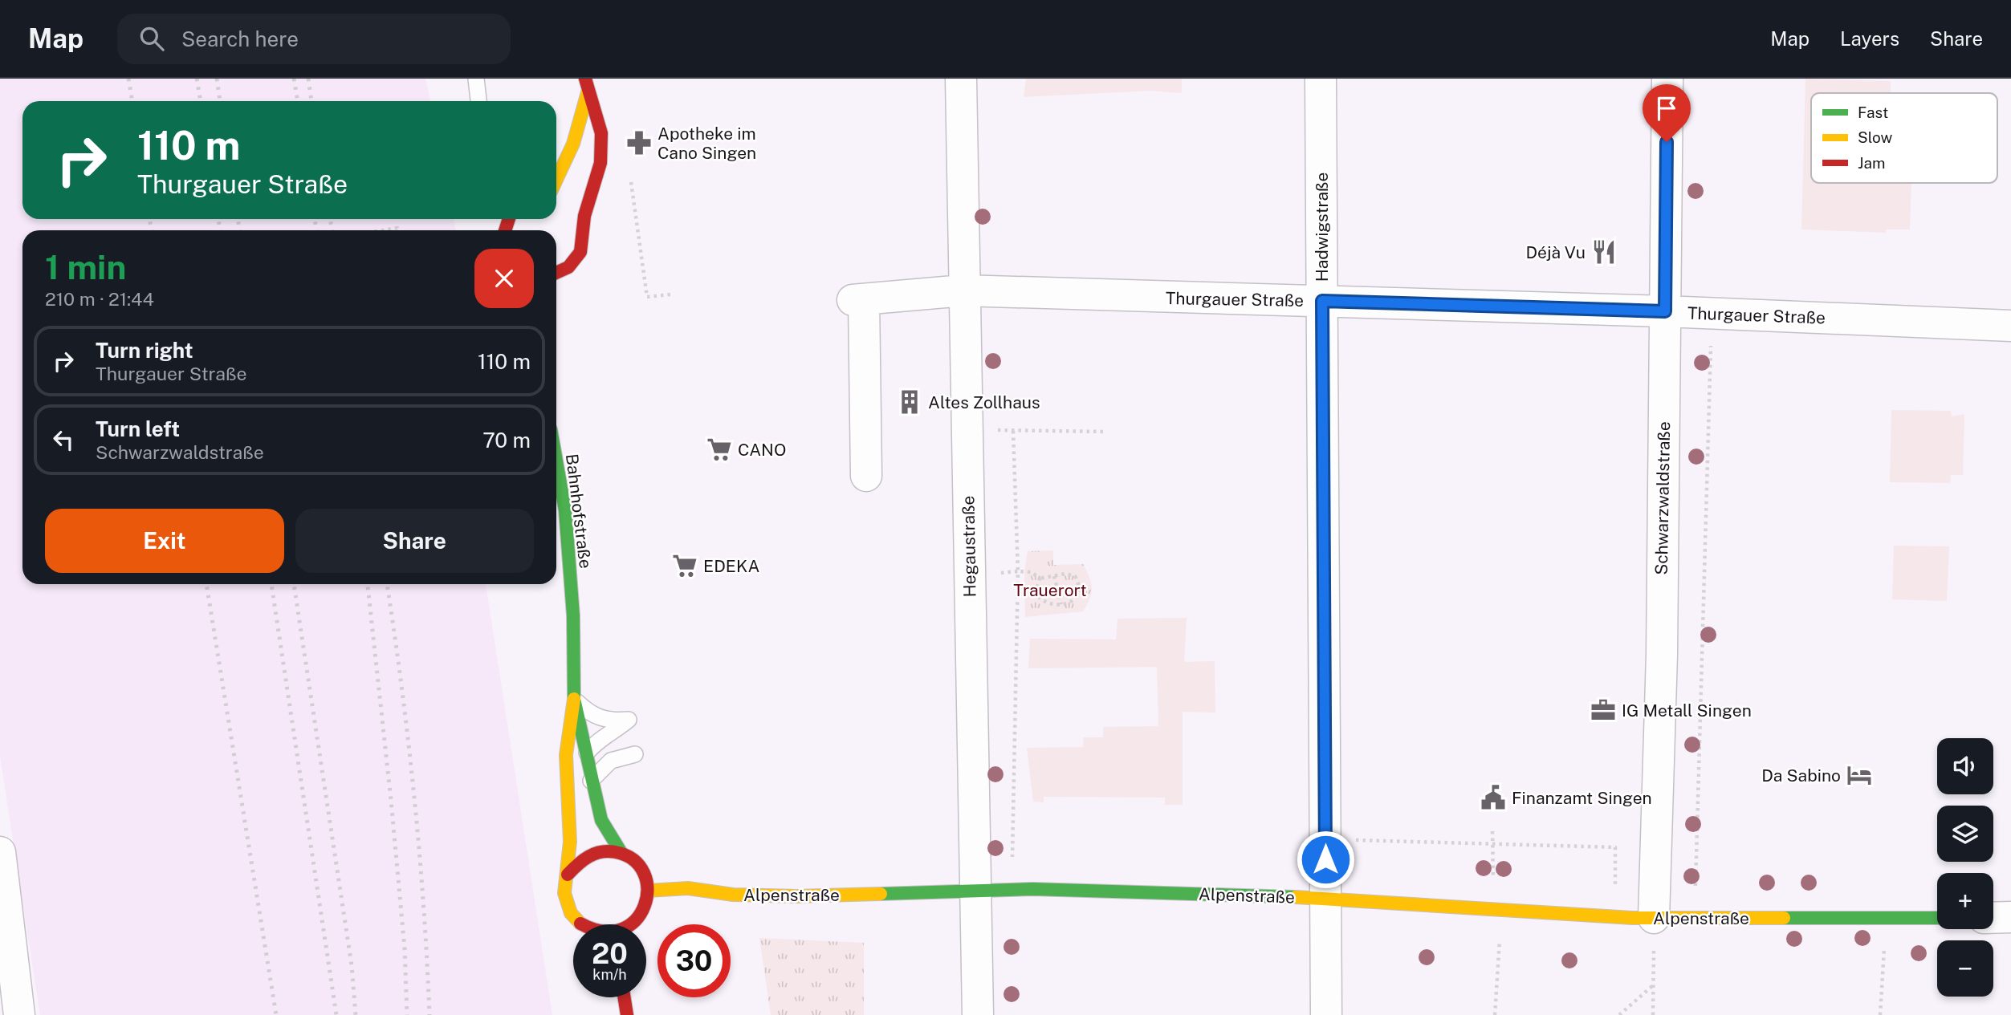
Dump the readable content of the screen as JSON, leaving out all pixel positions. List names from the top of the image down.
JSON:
{
  "streets": {
    "street": [
      "Hadwigstraße",
      "Thurgauer Straße",
      "Schwarzwaldstraße",
      "Bahnhofstraße",
      "Hegaustraße",
      "Alpenstraße"
    ]
  },
  "crossings": [
    ["Hadwigstraße", "Thurgauer Straße"],
    ["Hadwigstraße", "Alpenstraße"],
    ["Thurgauer Straße", "Schwarzwaldstraße"],
    ["Thurgauer Straße", "Hegaustraße"],
    ["Schwarzwaldstraße", "Alpenstraße"],
    ["Bahnhofstraße", "Alpenstraße"],
    ["Hegaustraße", "Alpenstraße"]
  ],
  "parks": ["Trauerort"],
  "places": {
    "pharmacy": ["Apotheke im Cano Singen"],
    "restaurant": ["Déjà Vu"],
    "building": ["Altes Zollhaus"],
    "supermarket": ["CANO", "EDEKA"],
    "office": ["IG Metall Singen"],
    "hotel": ["Da Sabino"],
    "public building": ["Finanzamt Singen"]
  },
  "legend": ["Fast", "Slow", "Jam"],
  "page": {
    "header": "Map",
    "search": "Search here",
    "nav": ["Map", "Layers", "Share"],
    "turn": ["110 m", "Thurgauer Straße"],
    "heading": ["1 min", "210 m · 21:44"],
    "list": [
      {
        "name": "Turn right",
        "note": "Thurgauer Straße",
        "value": "110 m"
      },
      {
        "name": "Turn left",
        "note": "Schwarzwaldstraße",
        "value": "70 m"
      }
    ],
    "buttons": ["Exit", "Share"],
    "map_buttons": ["+", "−"],
    "speed": "20 km/h",
    "limit": "30"
  }
}
